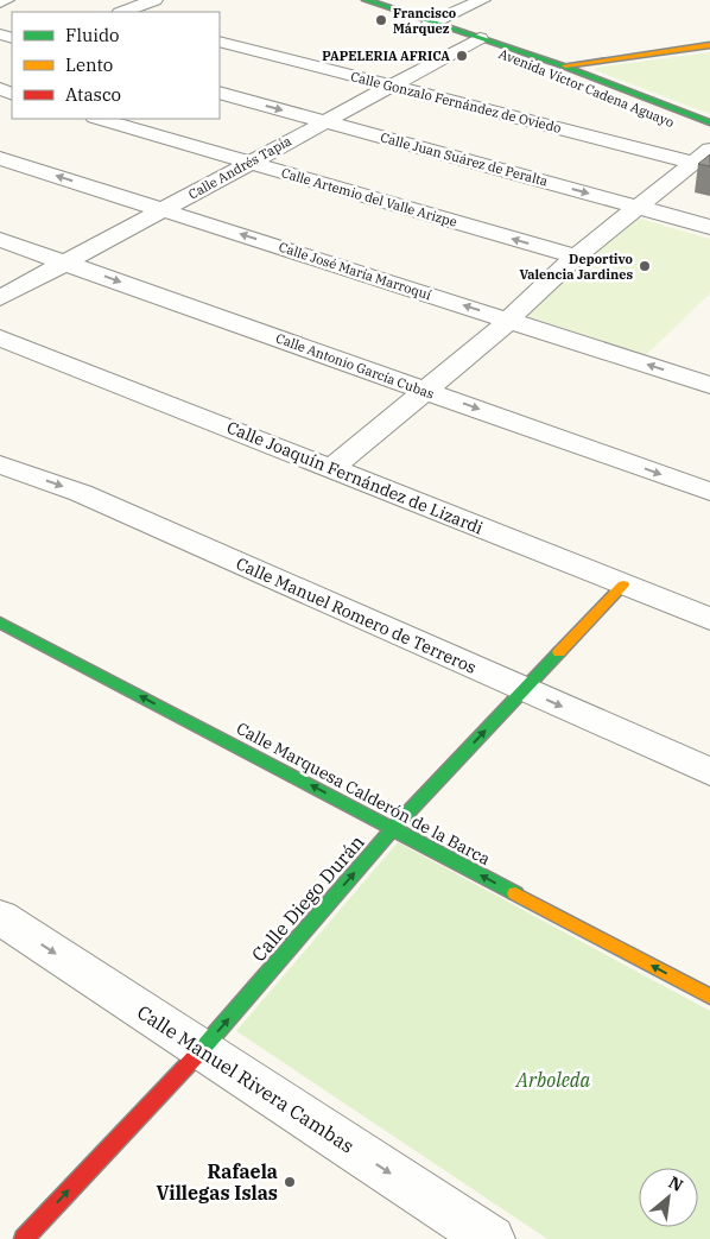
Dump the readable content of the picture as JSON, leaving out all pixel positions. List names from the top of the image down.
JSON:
{
  "streets": {
    "street": [
      "Avenida Víctor Cadena Aguayo",
      "Calle Gonzalo Fernández de Oviedo",
      "Calle Juan Suárez de Peralta",
      "Calle Andrés Tapia",
      "Calle Artemio del Valle Arizpe",
      "Calle José María Marroquí",
      "Calle Antonio García Cubas",
      "Calle Joaquín Fernández de Lizardi",
      "Calle Manuel Romero de Terreros",
      "Calle Marquesa Calderón de la Barca",
      "Calle Diego Durán",
      "Calle Manuel Rivera Cambas"
    ]
  },
  "crossings": [
    ["Avenida Víctor Cadena Aguayo", "Calle Andrés Tapia"],
    ["Calle Gonzalo Fernández de Oviedo", "Calle Andrés Tapia"],
    ["Calle Juan Suárez de Peralta", "Calle Andrés Tapia"],
    ["Calle Andrés Tapia", "Calle Artemio del Valle Arizpe"],
    ["Calle Andrés Tapia", "Calle José María Marroquí"],
    ["Calle Andrés Tapia", "Calle Antonio García Cubas"],
    ["Calle Joaquín Fernández de Lizardi", "Calle Diego Durán"],
    ["Calle Manuel Romero de Terreros", "Calle Diego Durán"],
    ["Calle Marquesa Calderón de la Barca", "Calle Diego Durán"],
    ["Calle Diego Durán", "Calle Manuel Rivera Cambas"]
  ],
  "one_way": [
    "Calle Juan Suárez de Peralta",
    "Calle Artemio del Valle Arizpe",
    "Calle José María Marroquí",
    "Calle Antonio García Cubas",
    "Calle Manuel Romero de Terreros",
    "Calle Marquesa Calderón de la Barca",
    "Calle Diego Durán",
    "Calle Manuel Rivera Cambas"
  ],
  "parks": ["Arboleda"],
  "places": [
    "Francisco Márquez",
    "PAPELERIA AFRICA",
    "Deportivo Valencia Jardines",
    "Rafaela Villegas Islas"
  ],
  "legend": ["Fluido", "Lento", "Atasco"],
  "north": "top right"
}
